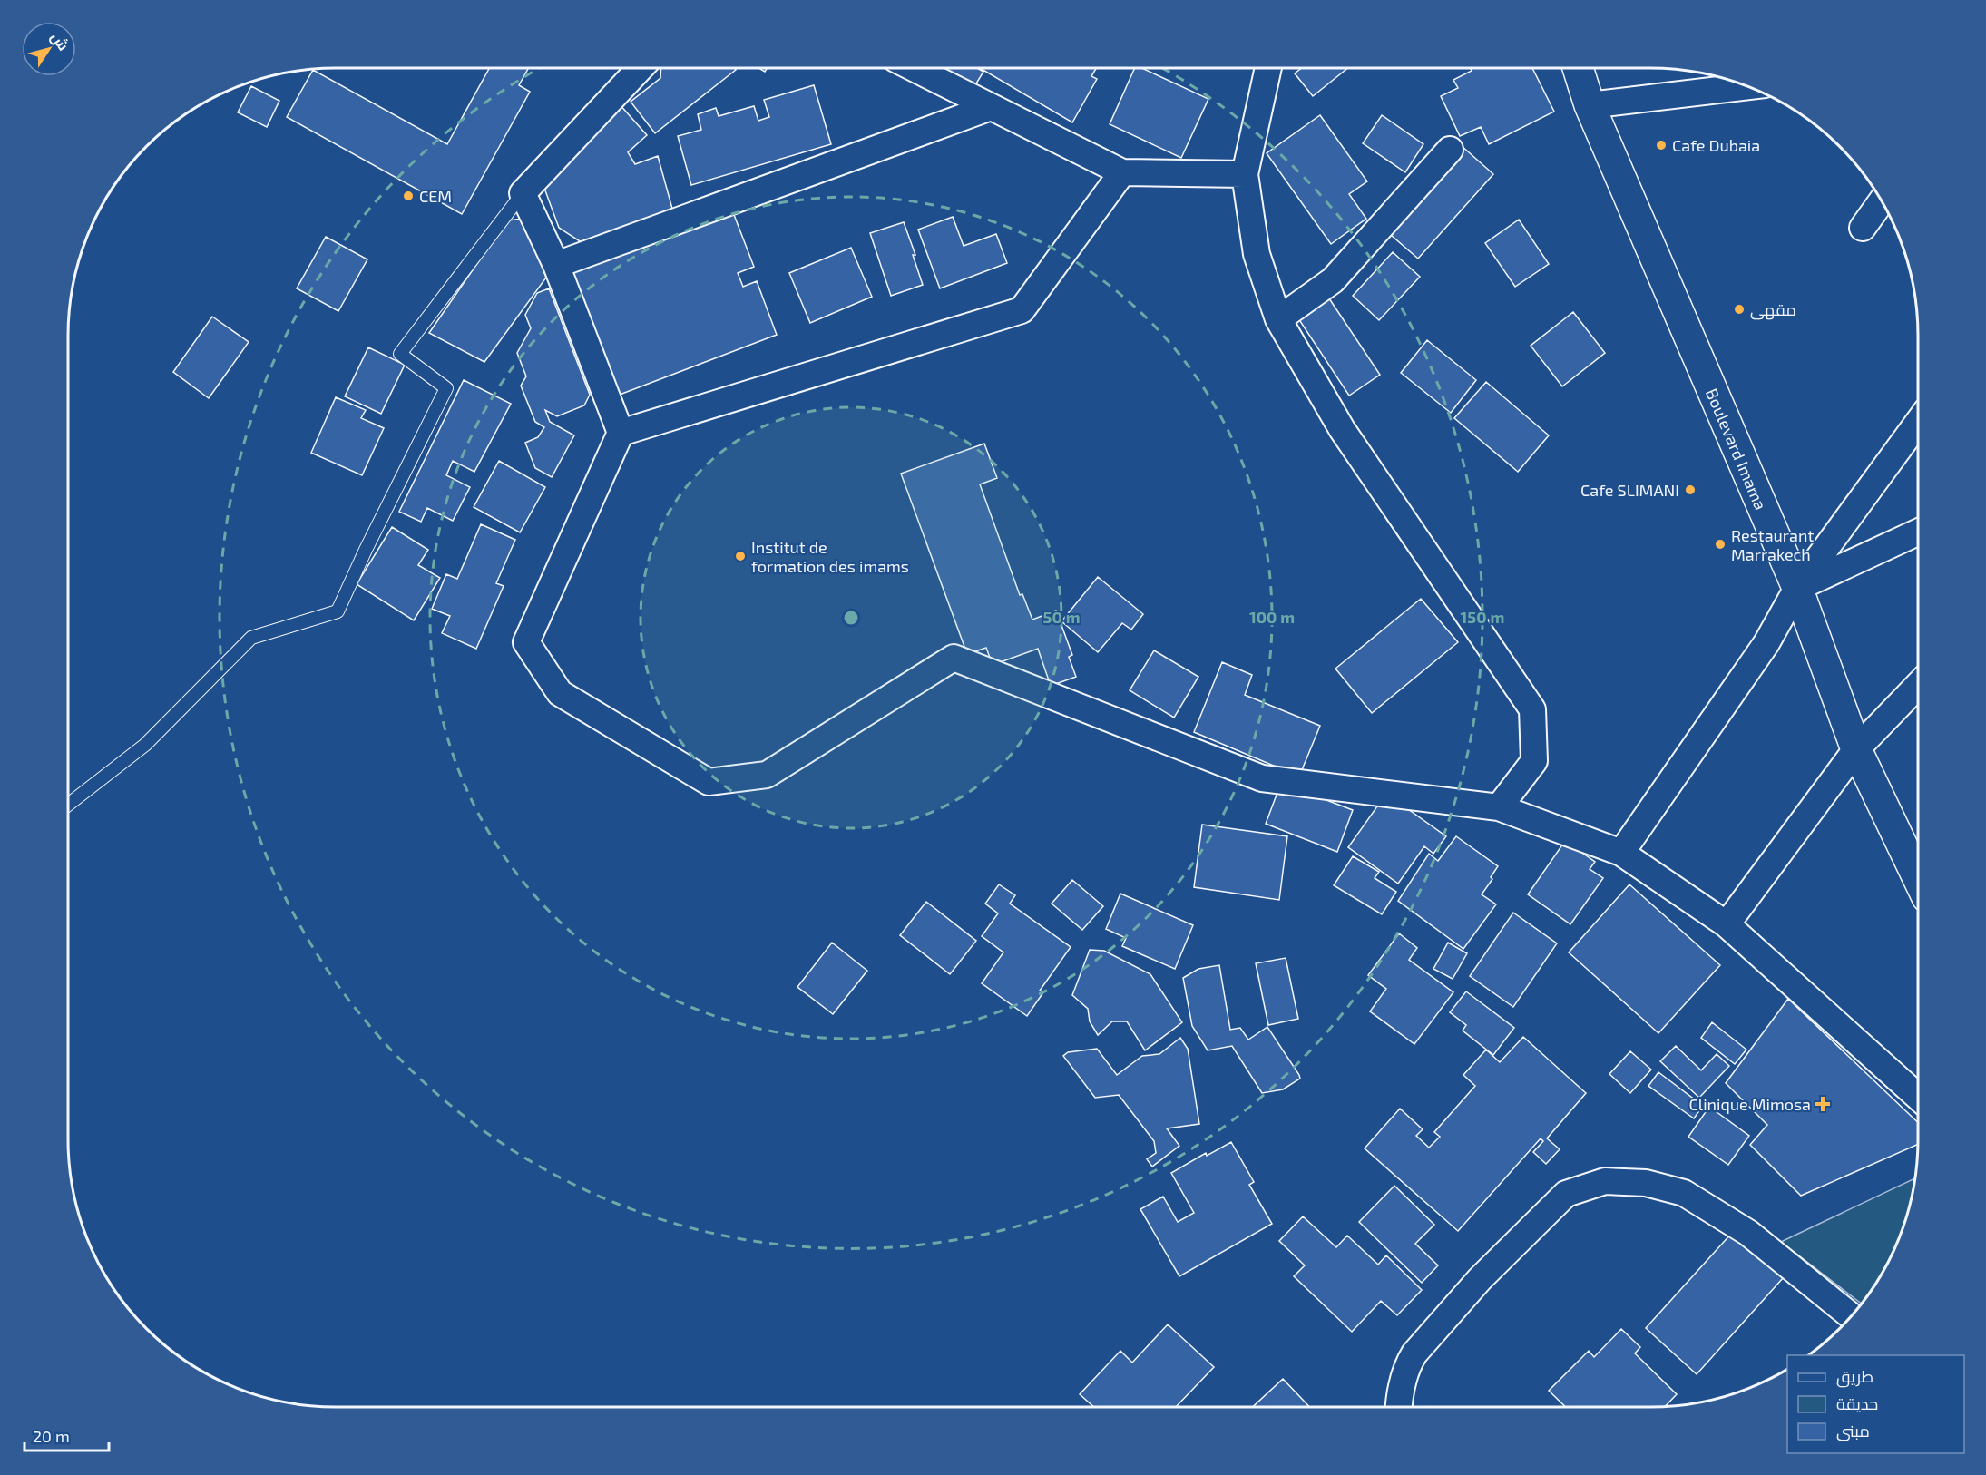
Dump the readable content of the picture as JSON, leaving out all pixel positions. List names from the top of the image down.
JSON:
{
  "streets": {
    "main road": ["Boulevard Imama"]
  },
  "places": {
    "other": [
      "Cafe Dubaia",
      "CEM",
      "مقهى",
      "Cafe SLIMANI",
      "Restaurant Marrakech",
      "Institut de formation des imams"
    ],
    "health": ["Clinique Mimosa"]
  },
  "legend": ["طريق", "حديقة", "مبنى"],
  "scale_bar": "20 m",
  "north": "top right",
  "rings": ["50 m", "100 m", "150 m"]
}
